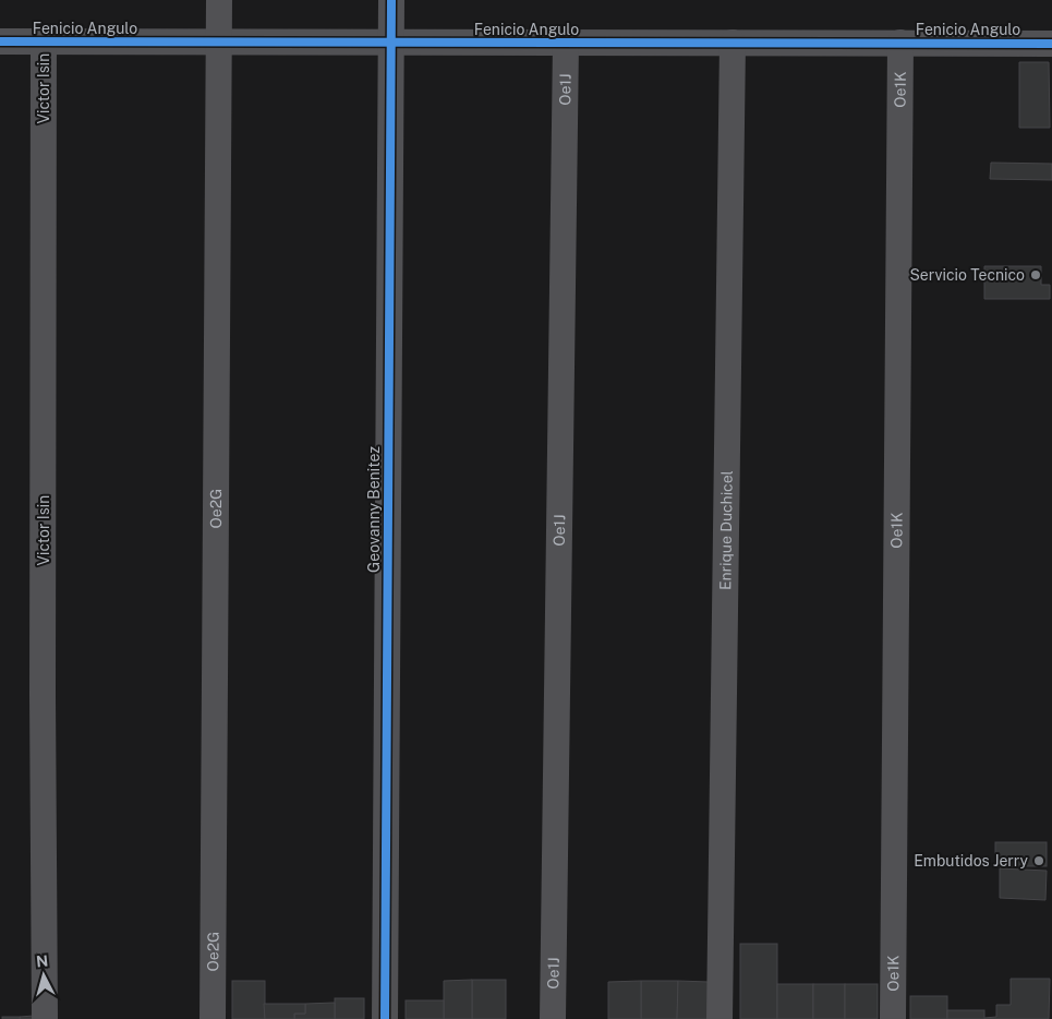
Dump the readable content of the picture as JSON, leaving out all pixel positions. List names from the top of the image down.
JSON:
{
  "streets": {
    "street": [
      "Fenicio Angulo",
      "Victor Isin",
      "Oe1J",
      "Oe1K",
      "Oe2G",
      "Geovanny Benitez",
      "Enrique Duchicel"
    ]
  },
  "crossings": [
    ["Fenicio Angulo", "Victor Isin"],
    ["Fenicio Angulo", "Oe1J"],
    ["Fenicio Angulo", "Oe1K"],
    ["Fenicio Angulo", "Oe2G"],
    ["Fenicio Angulo", "Geovanny Benitez"],
    ["Fenicio Angulo", "Enrique Duchicel"]
  ],
  "places": ["Servicio Tecnico", "Embutidos Jerry"],
  "north": "top"
}
